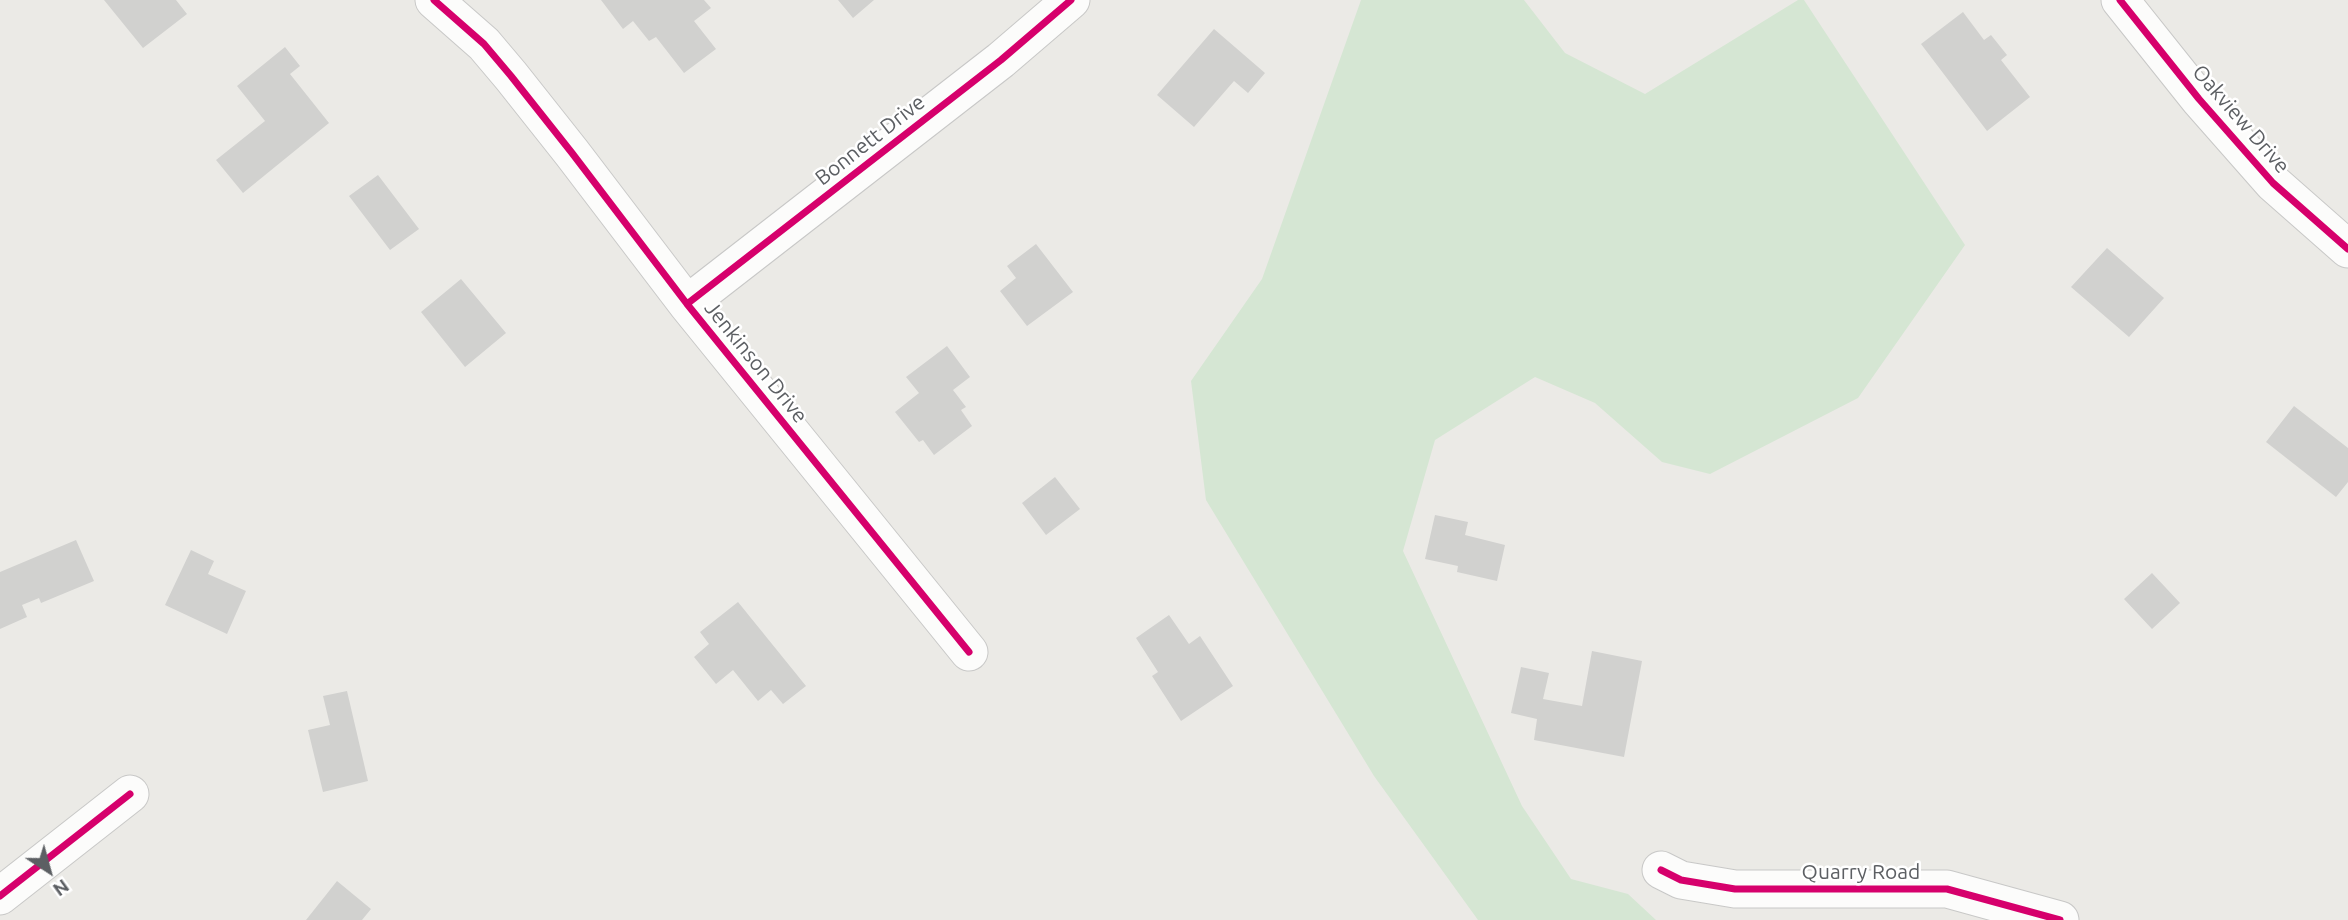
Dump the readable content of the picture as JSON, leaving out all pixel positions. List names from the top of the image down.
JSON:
{
  "streets": {
    "street": [
      "Oakview Drive",
      "Bonnett Drive",
      "Jenkinson Drive",
      "Quarry Road"
    ]
  },
  "crossings": [
    ["Bonnett Drive", "Jenkinson Drive"]
  ],
  "north": "bottom right"
}
